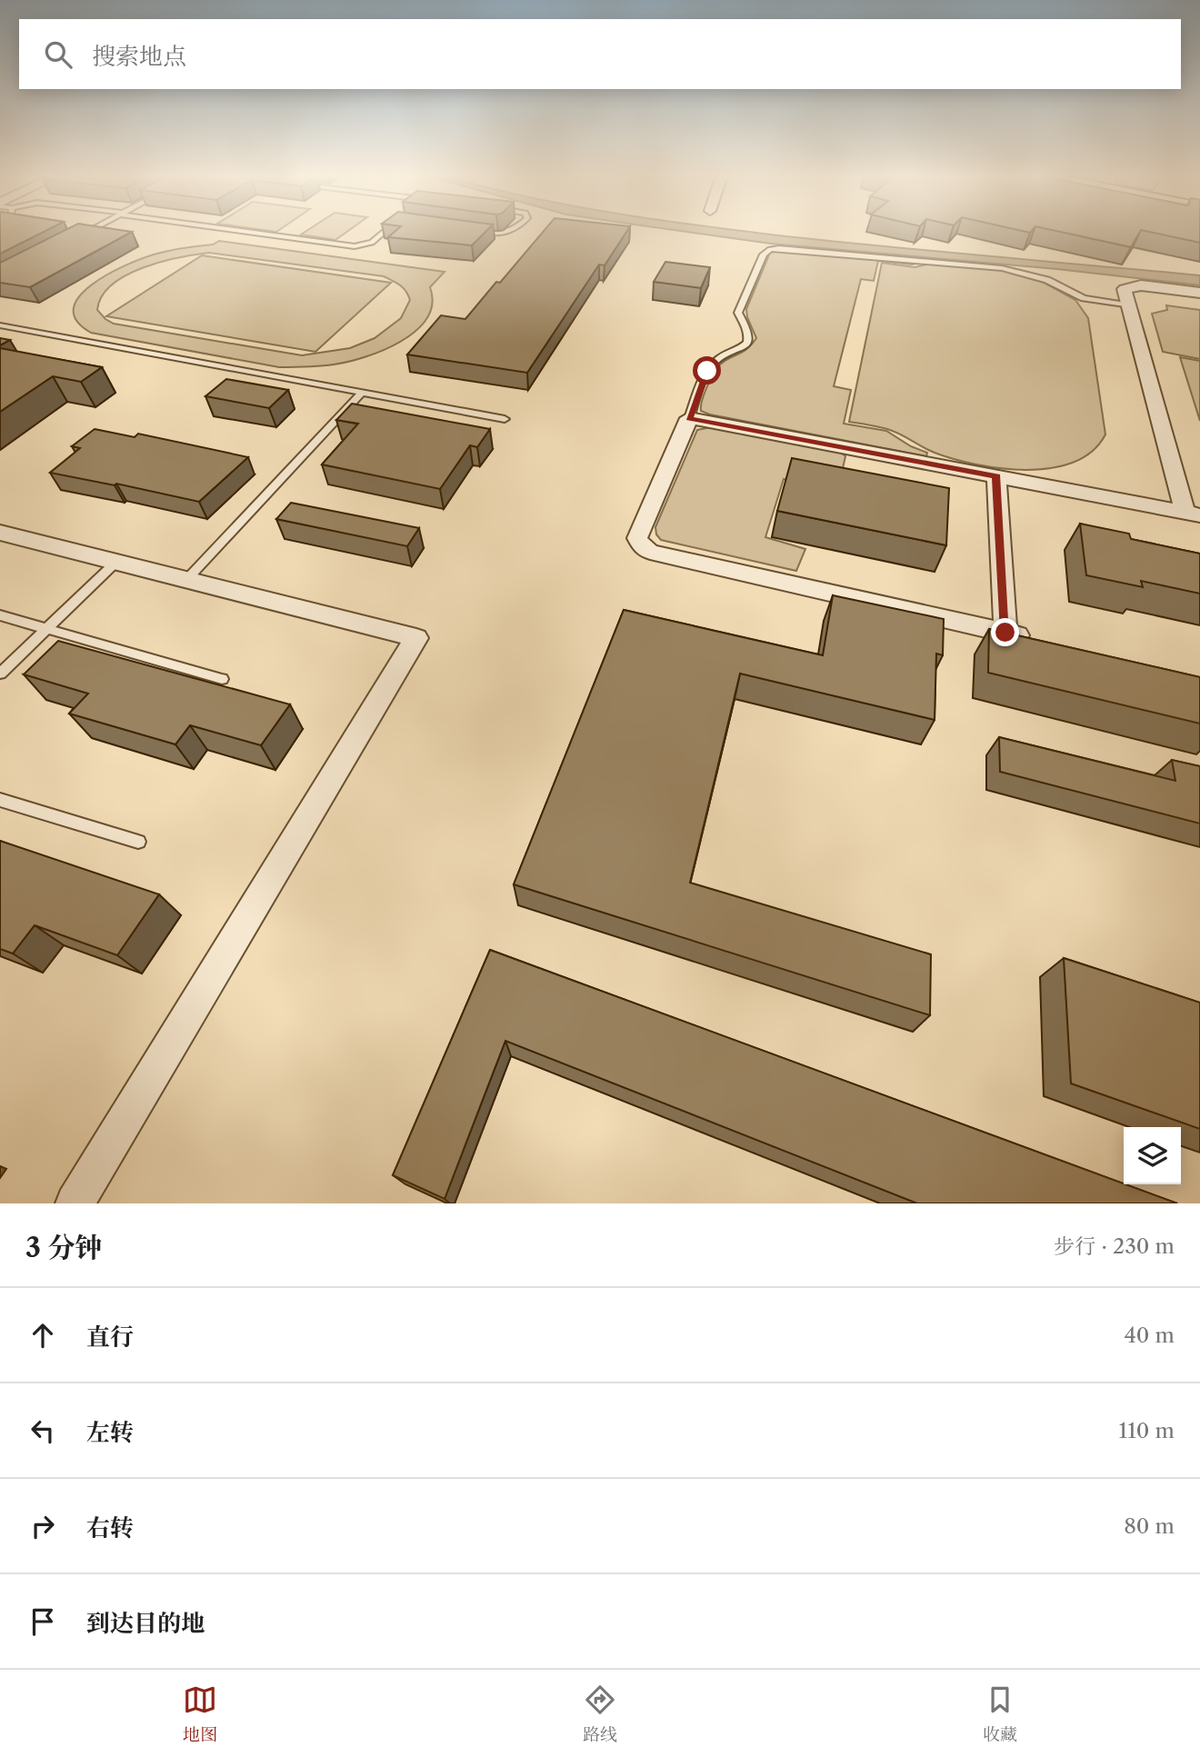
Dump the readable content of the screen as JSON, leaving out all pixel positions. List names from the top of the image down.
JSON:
{
  "page": {
    "search": "搜索地点",
    "heading": ["3 分钟", "步行 · 230 m"],
    "list": [
      ["直行", "40 m"],
      ["左转", "110 m"],
      ["右转", "80 m"],
      "到达目的地"
    ],
    "nav": ["地图", "路线", "收藏"]
  }
}
